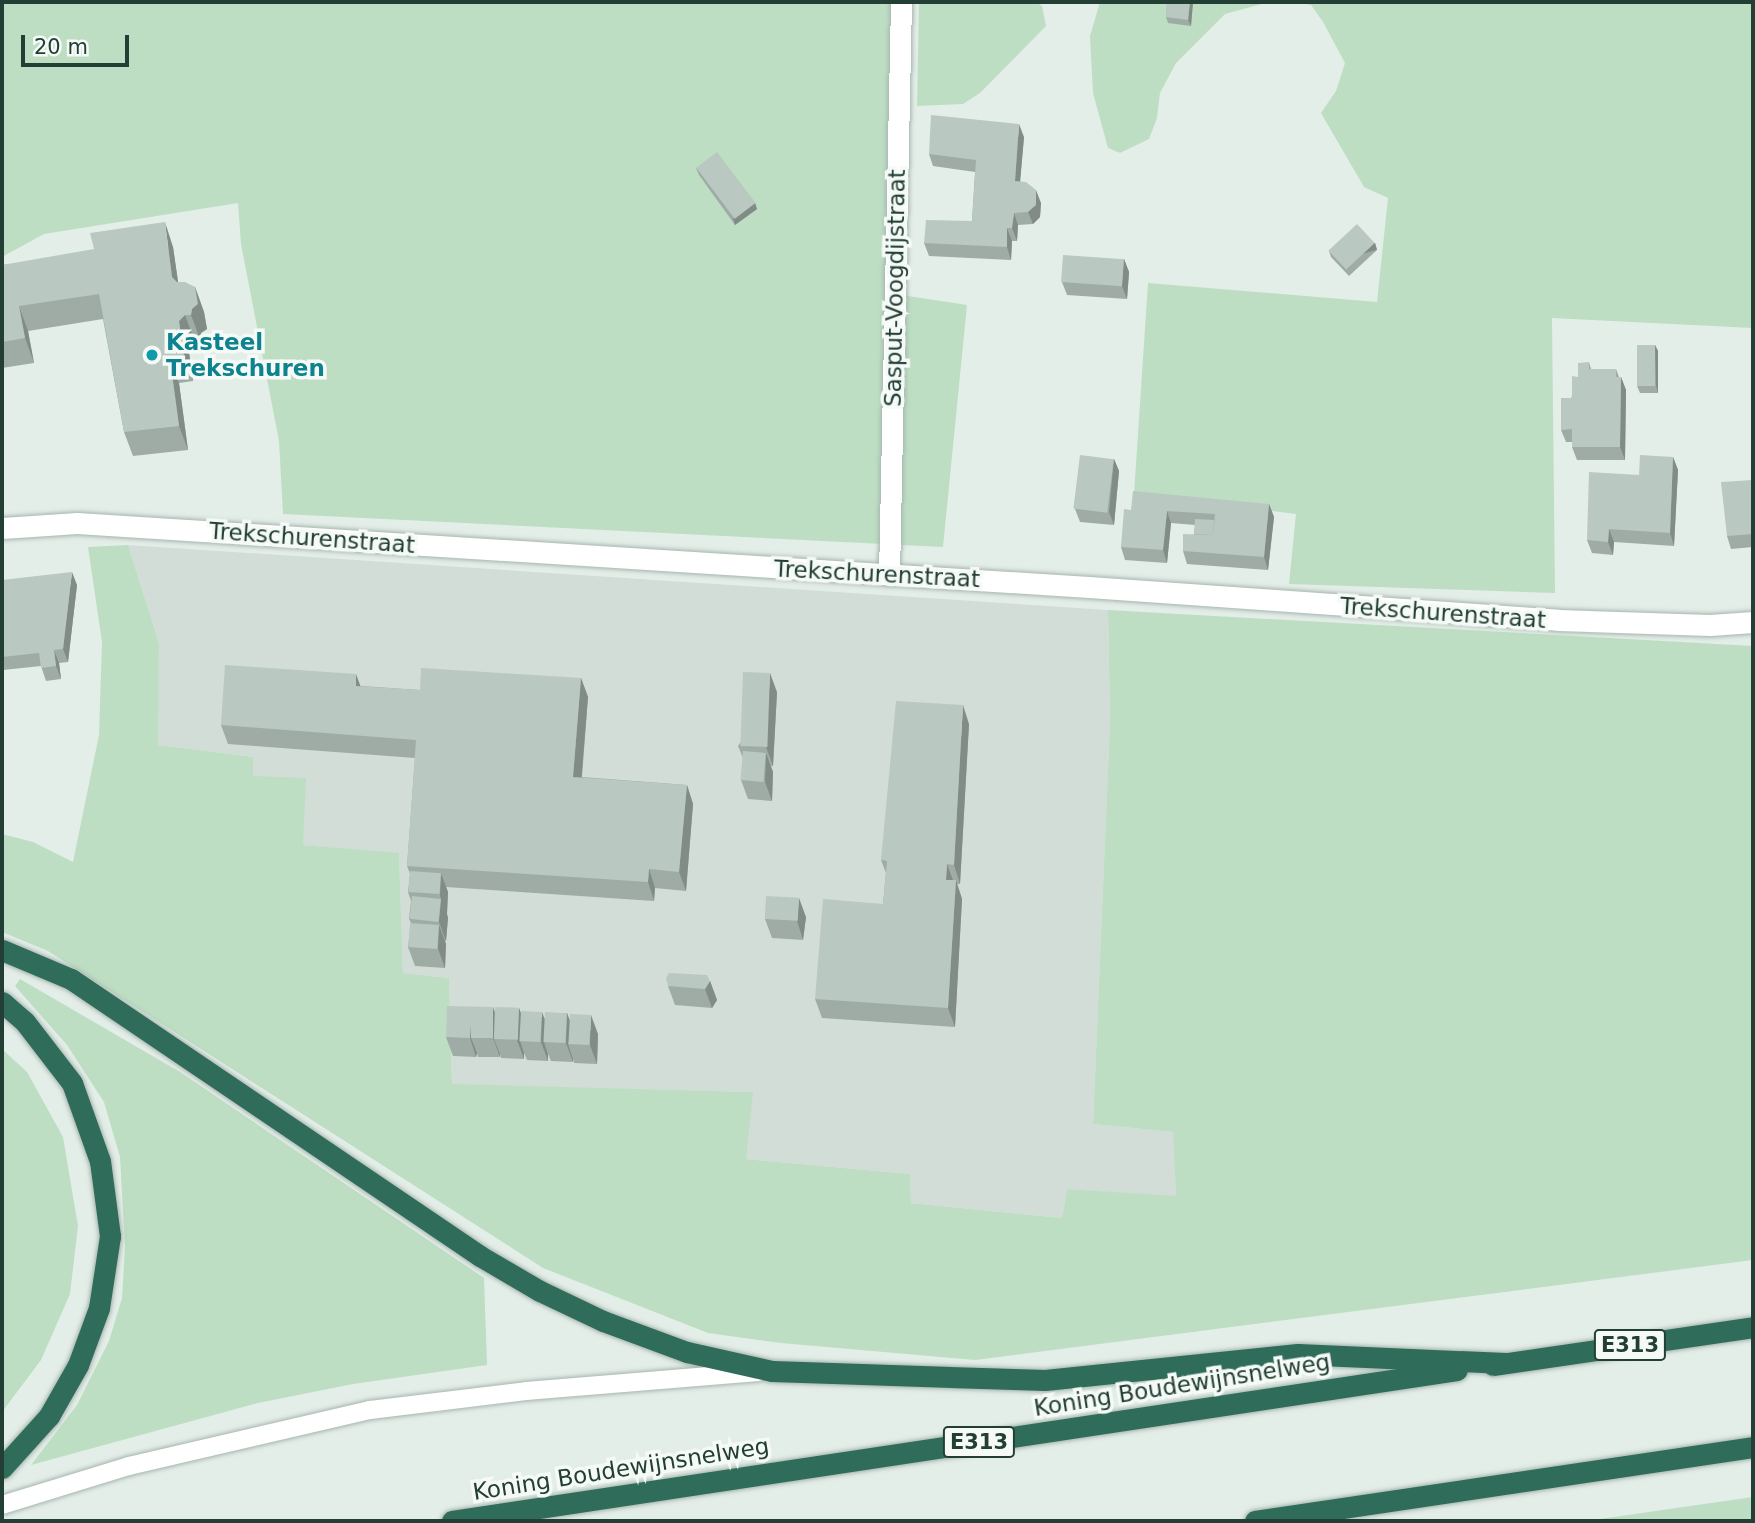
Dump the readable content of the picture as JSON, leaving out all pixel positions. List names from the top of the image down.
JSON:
{
  "streets": {
    "highway": ["E313", "Koning Boudewijnsnelweg"],
    "street": ["Sasput-Voogdijstraat", "Trekschurenstraat"]
  },
  "crossings": [
    ["Sasput-Voogdijstraat", "Trekschurenstraat"]
  ],
  "places": ["Kasteel Trekschuren"],
  "scale_bar": "20 m"
}
